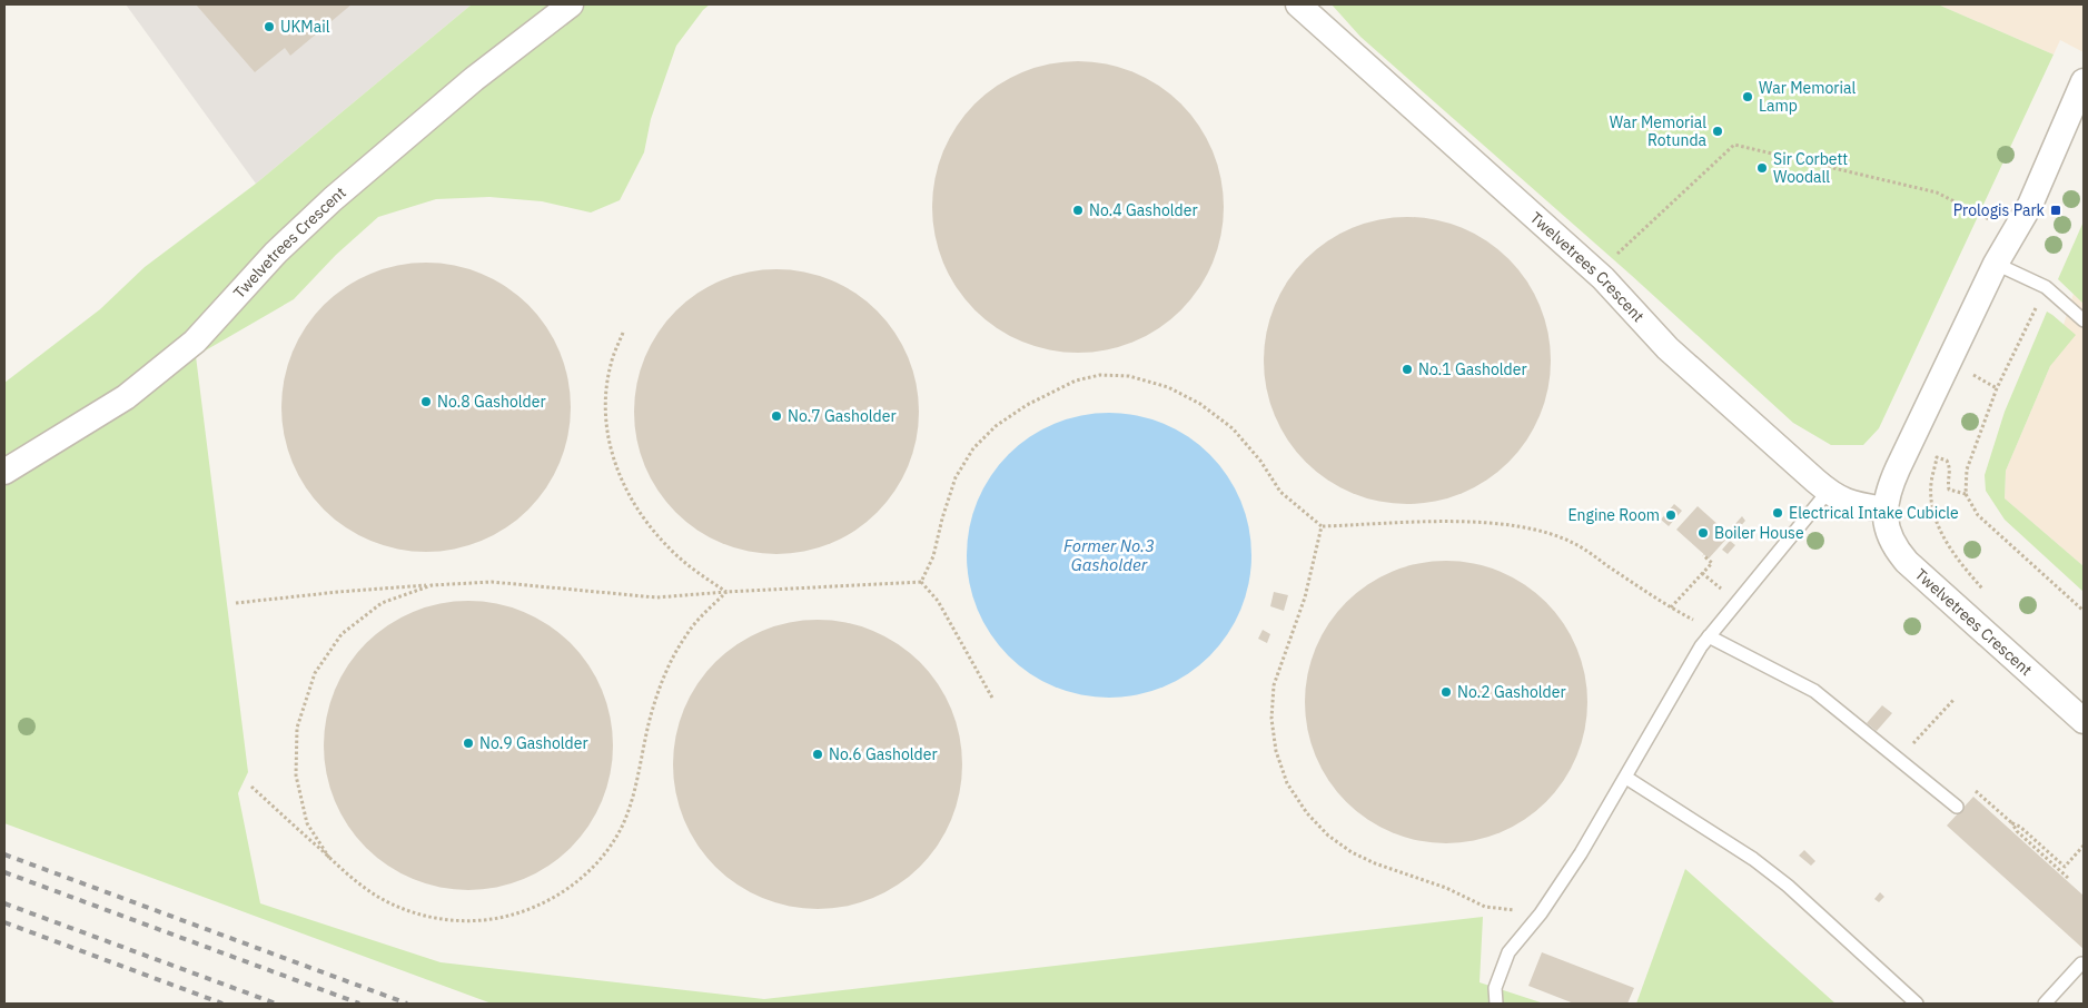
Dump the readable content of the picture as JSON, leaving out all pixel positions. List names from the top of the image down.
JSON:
{
  "streets": {
    "street": ["Twelvetrees Crescent"]
  },
  "water": ["Former No.3 Gasholder"],
  "places": {
    "other": [
      "UKMail",
      "War Memorial Lamp",
      "War Memorial Rotunda",
      "Sir Corbett Woodall",
      "No.4 Gasholder",
      "No.1 Gasholder",
      "No.8 Gasholder",
      "No.7 Gasholder",
      "Electrical Intake Cubicle",
      "Engine Room",
      "Boiler House",
      "No.2 Gasholder",
      "No.9 Gasholder",
      "No.6 Gasholder"
    ],
    "transit": ["Prologis Park"]
  }
}
